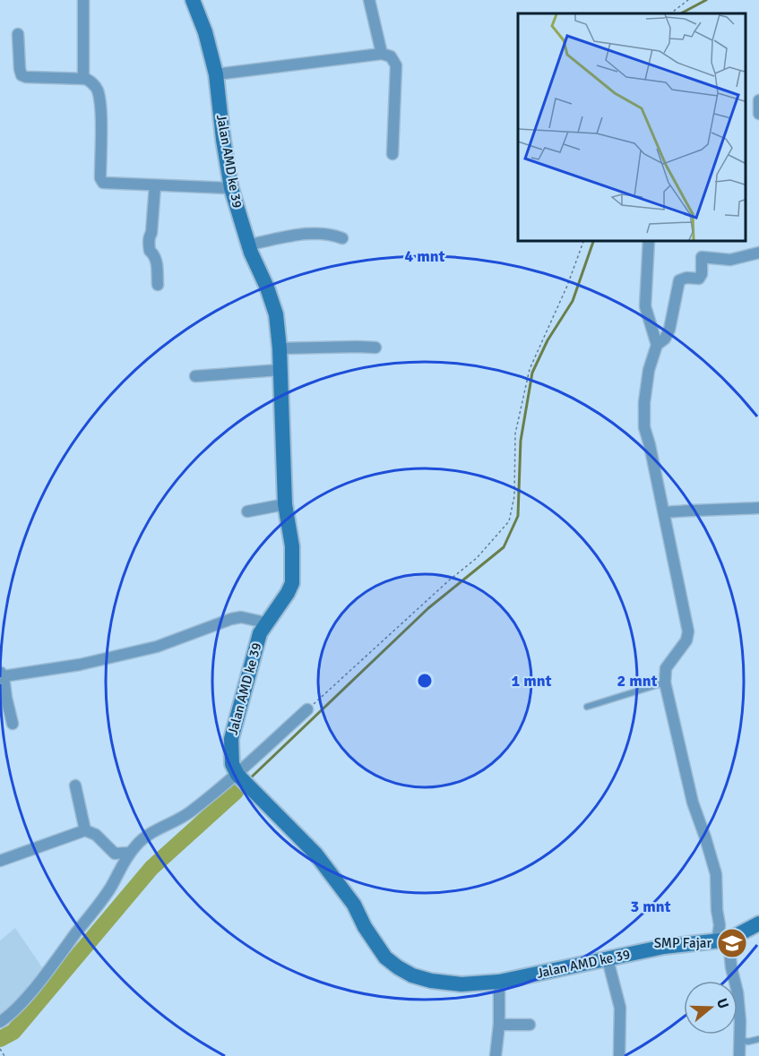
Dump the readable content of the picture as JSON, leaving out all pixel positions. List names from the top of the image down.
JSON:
{
  "streets": {
    "street": ["Jalan AMD ke 39"]
  },
  "places": {
    "school or university": ["SMP Fajar"]
  },
  "north": "right",
  "rings": [
    "4 mnt",
    "1 mnt",
    "2 mnt",
    "3 mnt"
  ]
}
